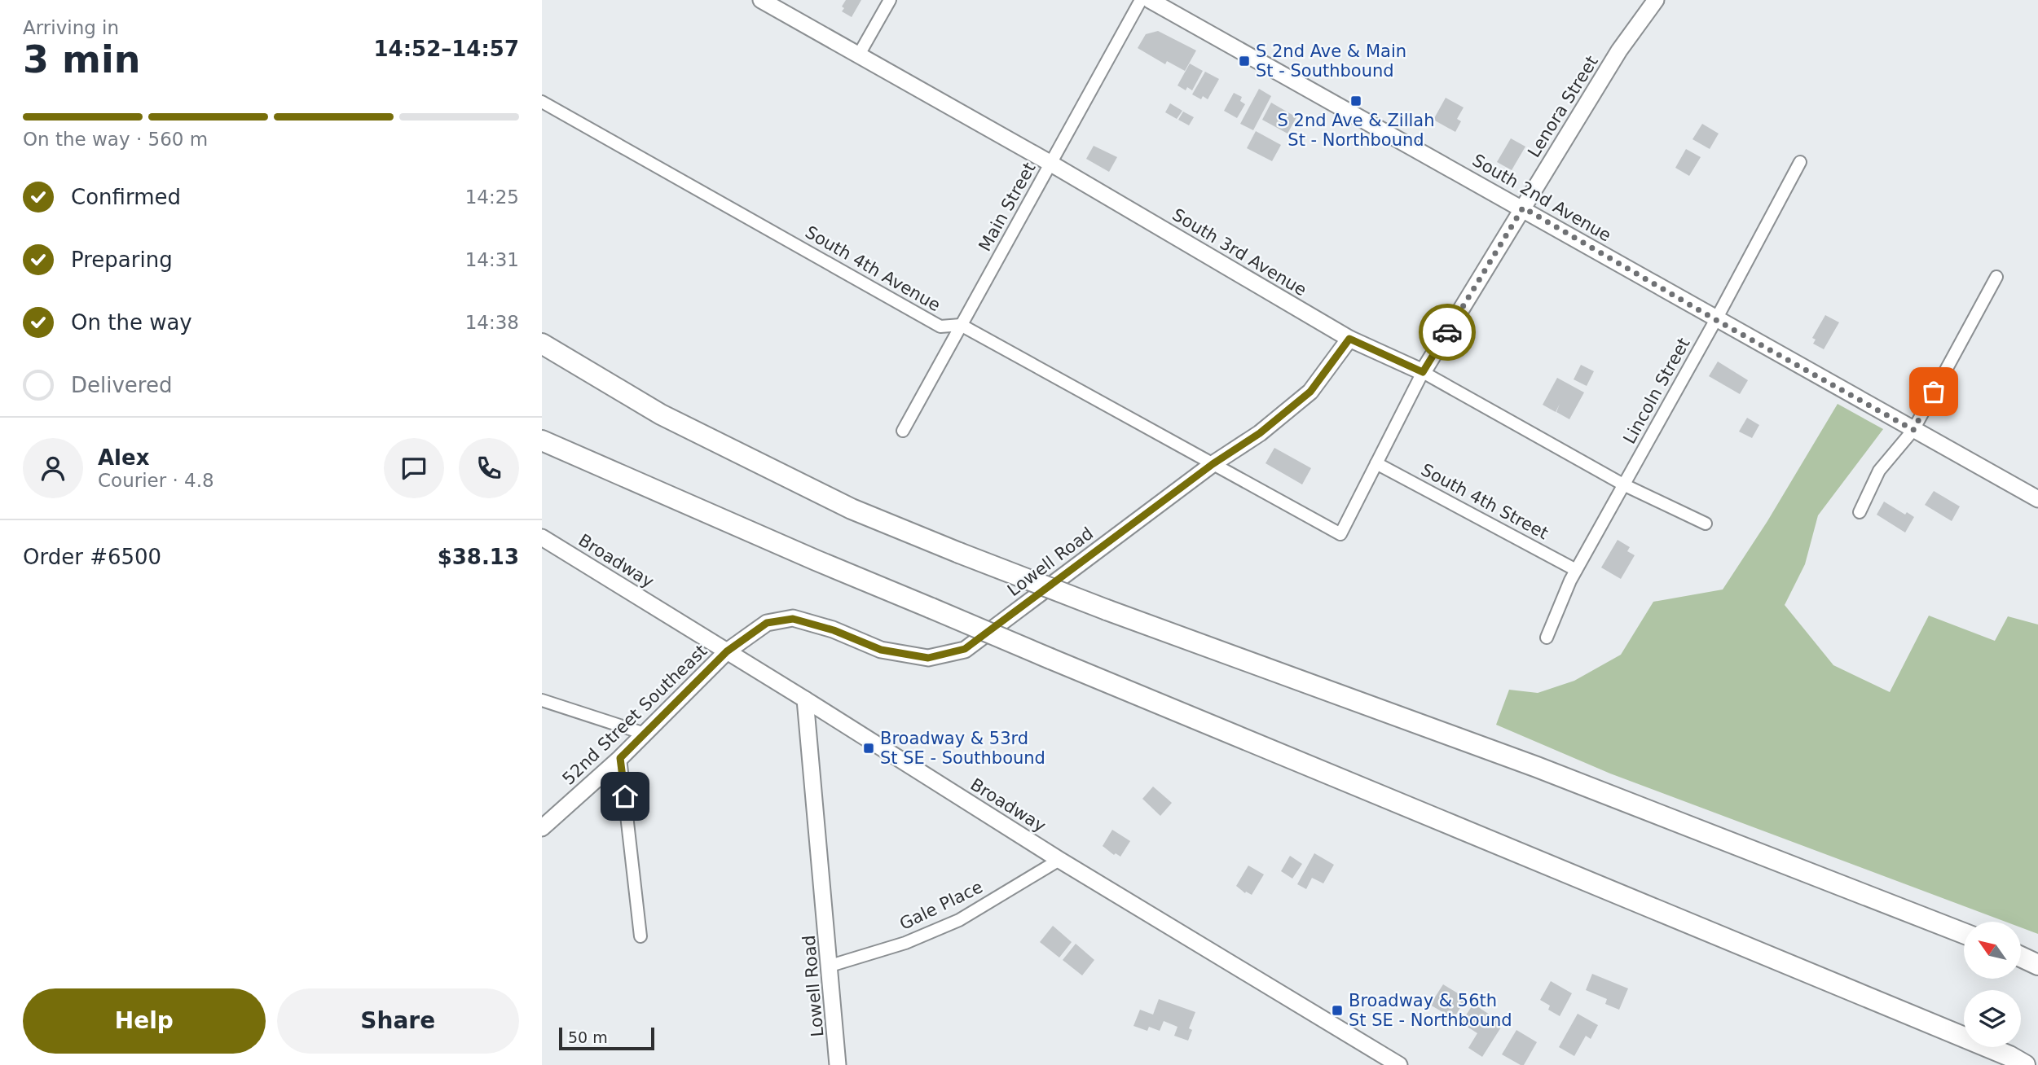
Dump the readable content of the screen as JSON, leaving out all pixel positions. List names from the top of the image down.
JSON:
{
  "streets": {
    "street": [
      "Lenora Street",
      "South 2nd Avenue",
      "Main Street",
      "South 3rd Avenue",
      "South 4th Avenue",
      "Lincoln Street",
      "South 4th Street",
      "Broadway",
      "Lowell Road",
      "52nd Street Southeast",
      "Gale Place"
    ]
  },
  "crossings": [
    ["Lenora Street", "South 2nd Avenue"],
    ["Lenora Street", "South 3rd Avenue"],
    ["Lenora Street", "South 4th Avenue"],
    ["Lenora Street", "South 4th Street"],
    ["South 2nd Avenue", "Lincoln Street"],
    ["Main Street", "South 3rd Avenue"],
    ["Main Street", "South 4th Avenue"],
    ["South 3rd Avenue", "Lincoln Street"],
    ["South 3rd Avenue", "Lowell Road"],
    ["South 4th Avenue", "Lowell Road"],
    ["Lincoln Street", "South 4th Street"],
    ["Broadway", "Lowell Road"],
    ["Broadway", "52nd Street Southeast"],
    ["Broadway", "Gale Place"],
    ["Lowell Road", "52nd Street Southeast"],
    ["Lowell Road", "Gale Place"]
  ],
  "places": {
    "transit": [
      "S 2nd Ave & Main St - Southbound",
      "S 2nd Ave & Zillah St - Northbound",
      "Broadway & 53rd St SE - Southbound",
      "Broadway & 56th St SE - Northbound"
    ]
  },
  "scale_bar": "50 m",
  "north": "top left",
  "page": {
    "heading": ["3 min", "Arriving in", "14:52–14:57"],
    "panel": [
      "Alex",
      "Courier · 4.8",
      "Order #6500",
      "$38.13"
    ],
    "bar": "On the way · 560 m",
    "list": [
      ["Confirmed", "14:25"],
      ["Preparing", "14:31"],
      ["On the way", "14:38"],
      "Delivered"
    ],
    "buttons": ["Help", "Share"],
    "scale": "50 m"
  }
}
